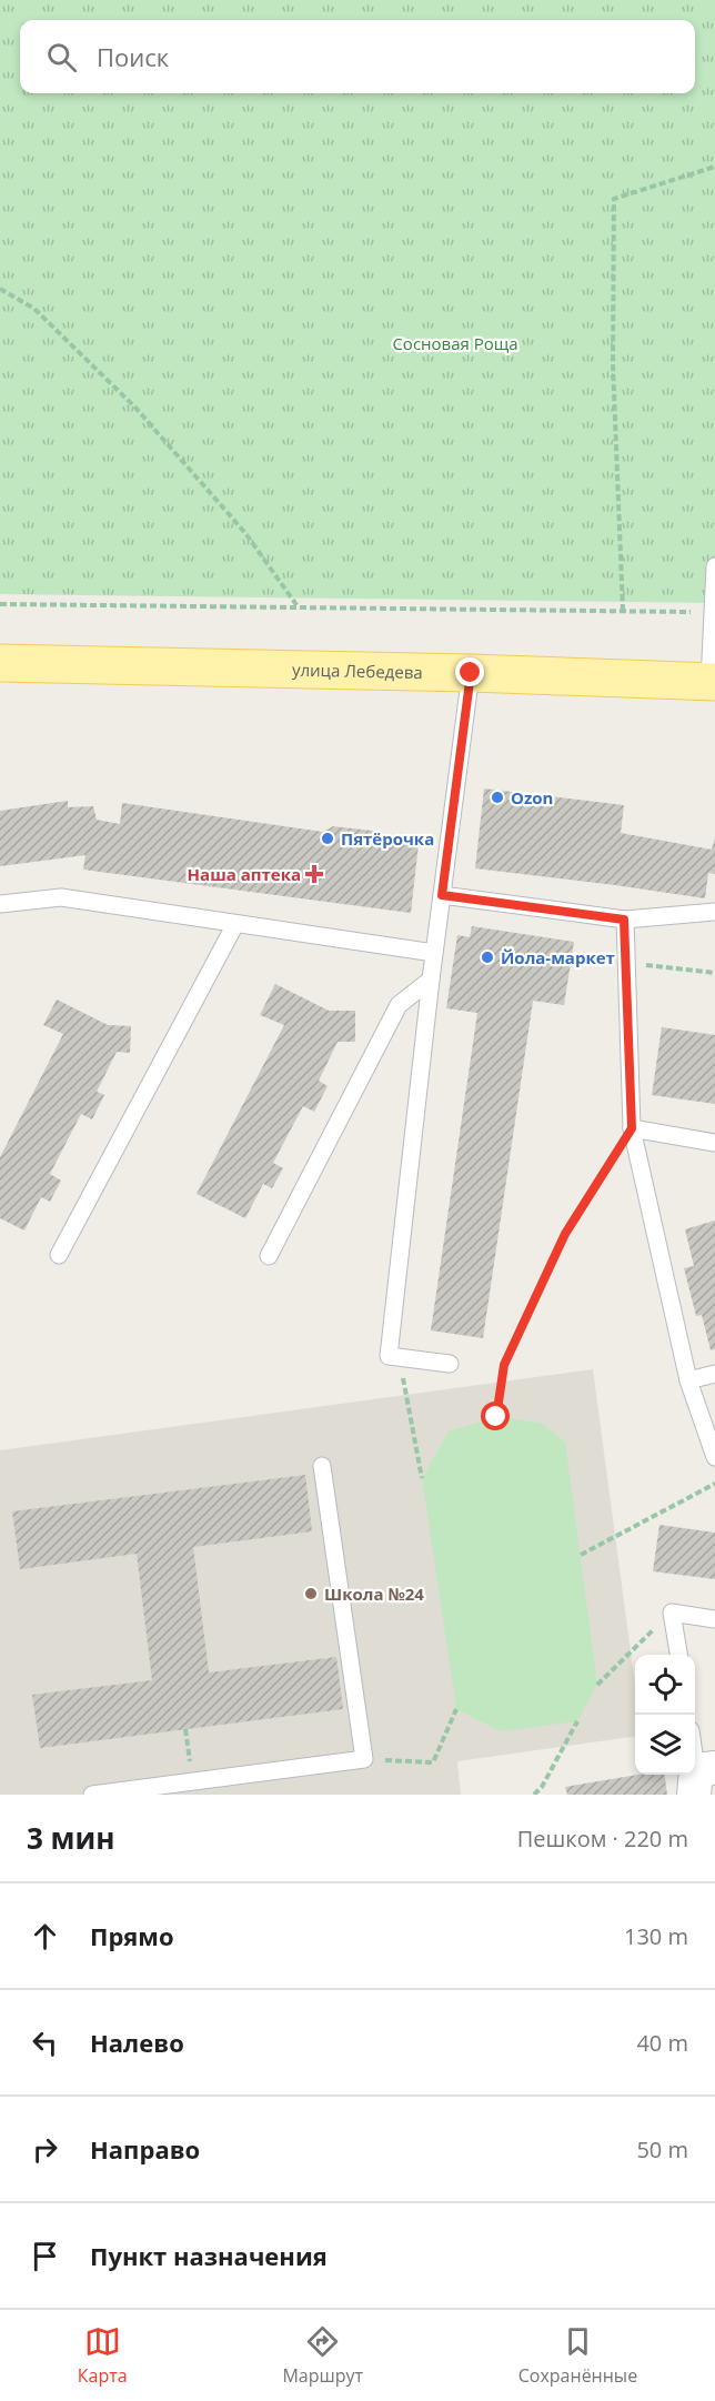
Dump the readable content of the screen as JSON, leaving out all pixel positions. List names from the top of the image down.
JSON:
{
  "streets": {
    "main road": ["улица Лебедева"]
  },
  "parks": ["Сосновая Роща"],
  "places": {
    "other": [
      "Ozon",
      "Пятёрочка",
      "Йола-маркет",
      "Школа №24"
    ],
    "health": ["Наша аптека"]
  },
  "page": {
    "search": "Поиск",
    "heading": ["3 мин", "Пешком · 220 m"],
    "list": [
      ["Прямо", "130 m"],
      ["Налево", "40 m"],
      ["Направо", "50 m"],
      "Пункт назначения"
    ],
    "nav": ["Карта", "Маршрут", "Сохранённые"]
  }
}
